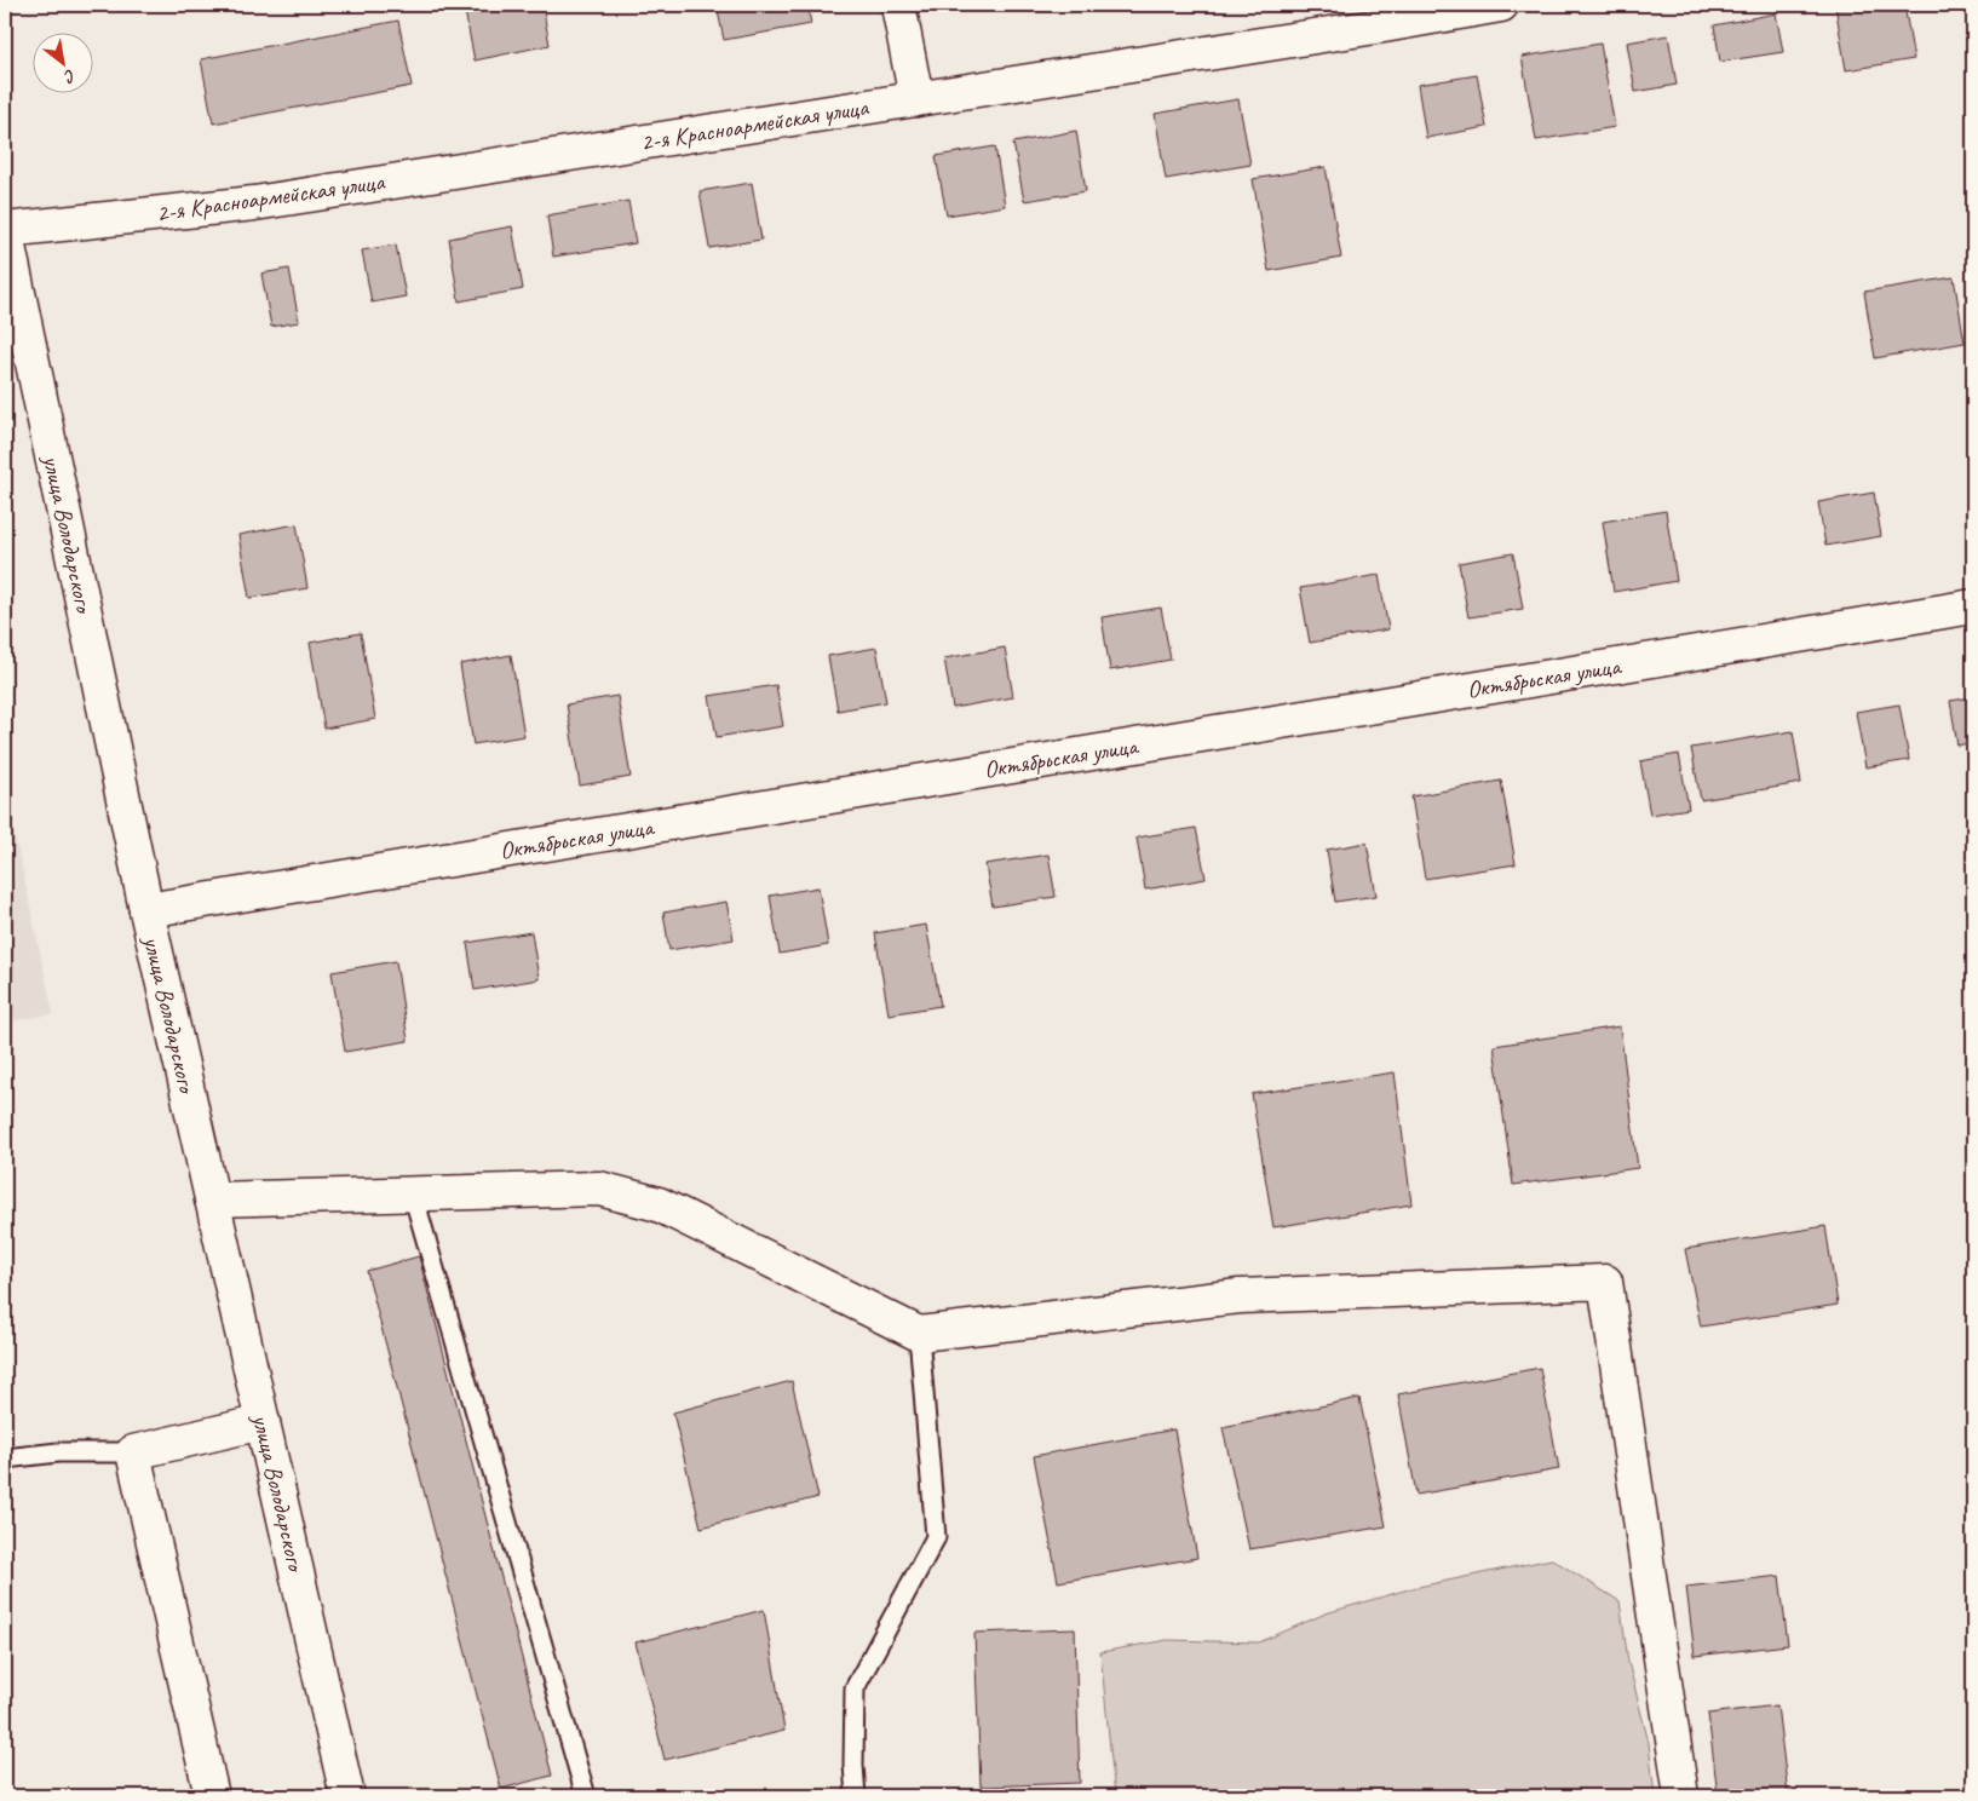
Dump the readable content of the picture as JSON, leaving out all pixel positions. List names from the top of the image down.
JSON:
{
  "streets": {
    "street": ["2-я Красноармейская улица", "улица Володарского", "Октябрьская улица"]
  },
  "crossings": [
    ["2-я Красноармейская улица", "улица Володарского"],
    ["улица Володарского", "Октябрьская улица"]
  ],
  "north": "bottom right"
}
